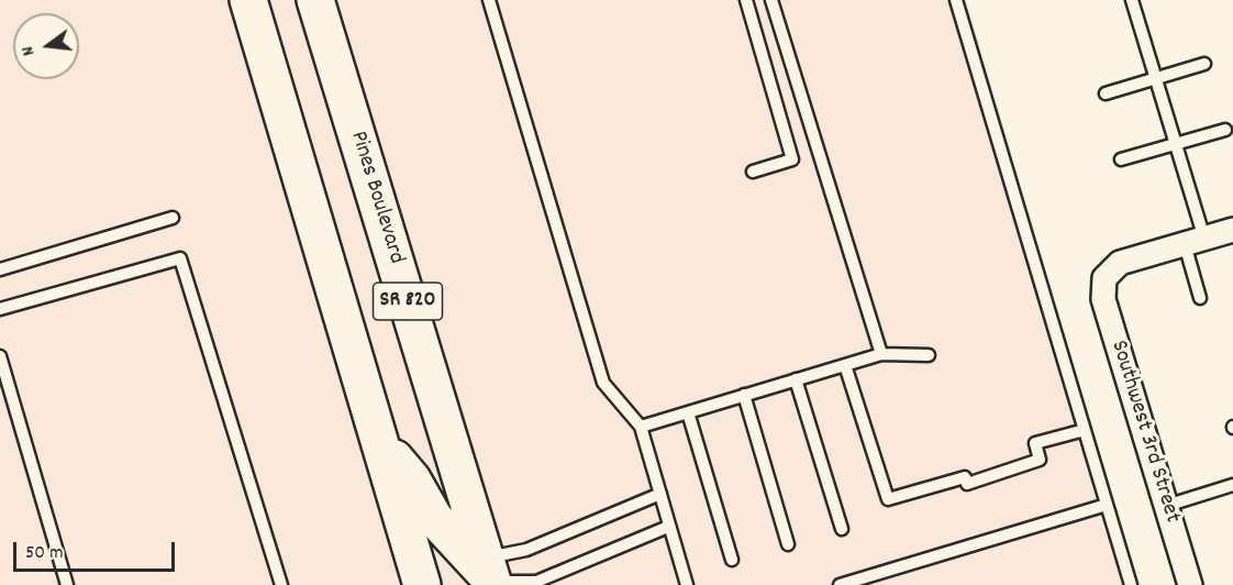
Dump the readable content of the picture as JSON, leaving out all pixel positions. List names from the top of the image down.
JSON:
{
  "streets": {
    "highway": ["Pines Boulevard", "SR 820"],
    "street": ["Southwest 3rd Street"]
  },
  "scale_bar": "50 m",
  "north": "left"
}
